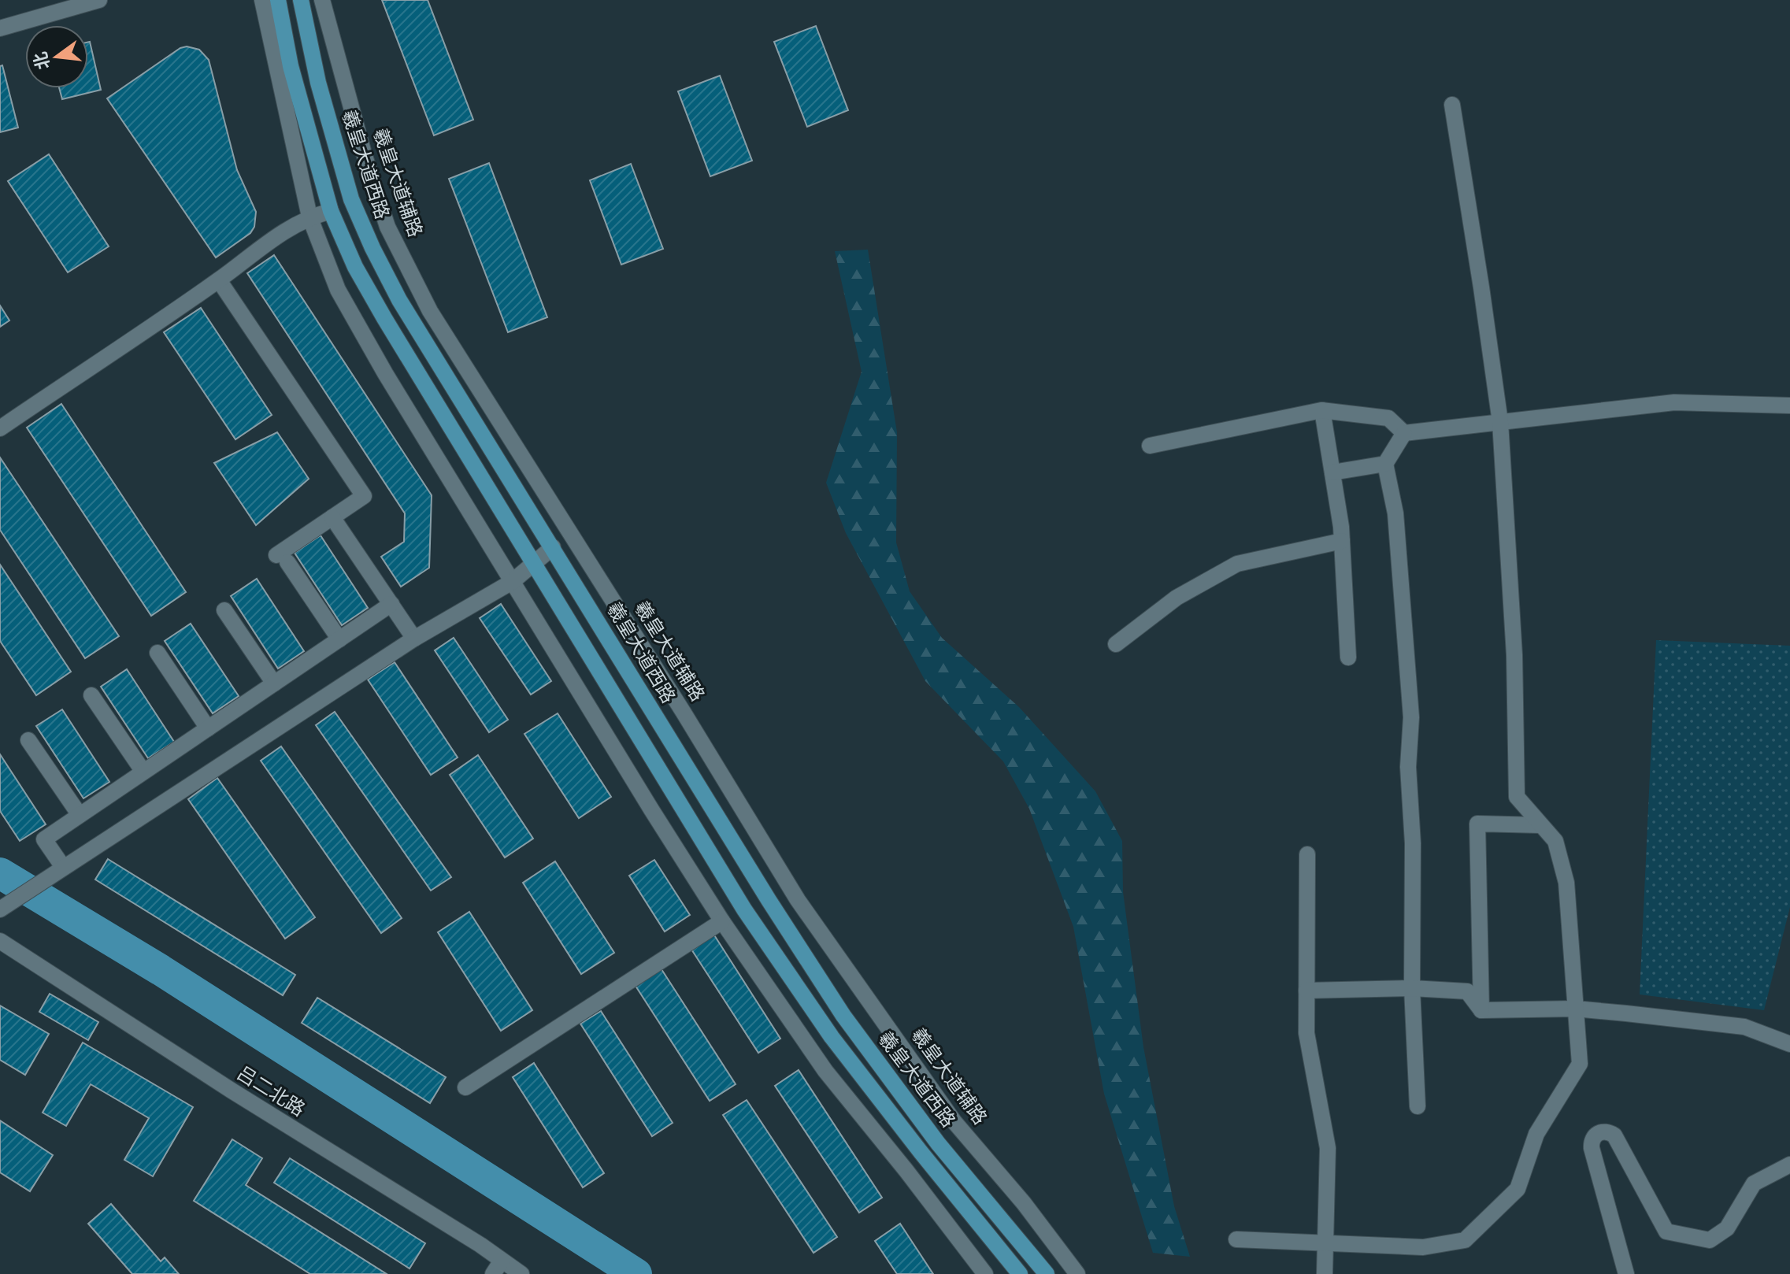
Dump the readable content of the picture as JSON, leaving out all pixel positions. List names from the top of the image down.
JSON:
{
  "streets": {
    "main road": ["羲皇大道西路"],
    "street": ["羲皇大道辅路", "吕二北路"]
  },
  "north": "left"
}
